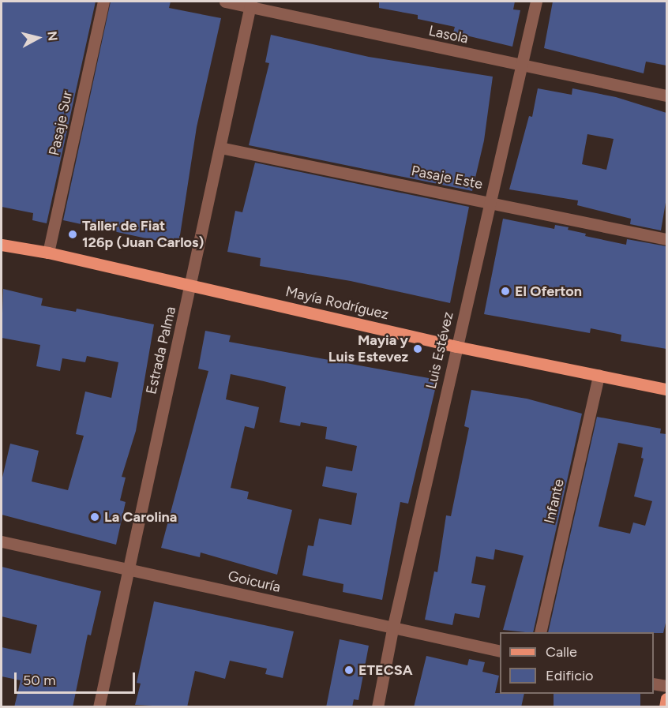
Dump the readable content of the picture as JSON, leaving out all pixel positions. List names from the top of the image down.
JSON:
{
  "streets": {
    "main road": ["Mayía Rodríguez"],
    "street": [
      "Lasola",
      "Pasaje Sur",
      "Pasaje Este",
      "Estrada Palma",
      "Luis Estévez",
      "Infante",
      "Goicuría"
    ]
  },
  "crossings": [
    ["Lasola", "Estrada Palma"],
    ["Lasola", "Luis Estévez"],
    ["Pasaje Sur", "Mayía Rodríguez"],
    ["Pasaje Este", "Estrada Palma"],
    ["Pasaje Este", "Luis Estévez"],
    ["Mayía Rodríguez", "Estrada Palma"],
    ["Mayía Rodríguez", "Luis Estévez"],
    ["Mayía Rodríguez", "Infante"],
    ["Estrada Palma", "Goicuría"],
    ["Luis Estévez", "Goicuría"]
  ],
  "places": [
    "Taller de Fiat 126p (Juan Carlos)",
    "El Oferton",
    "Mayia y Luis Estevez",
    "La Carolina",
    "ETECSA"
  ],
  "legend": ["Calle", "Edificio"],
  "scale_bar": "50 m",
  "north": "right"
}
